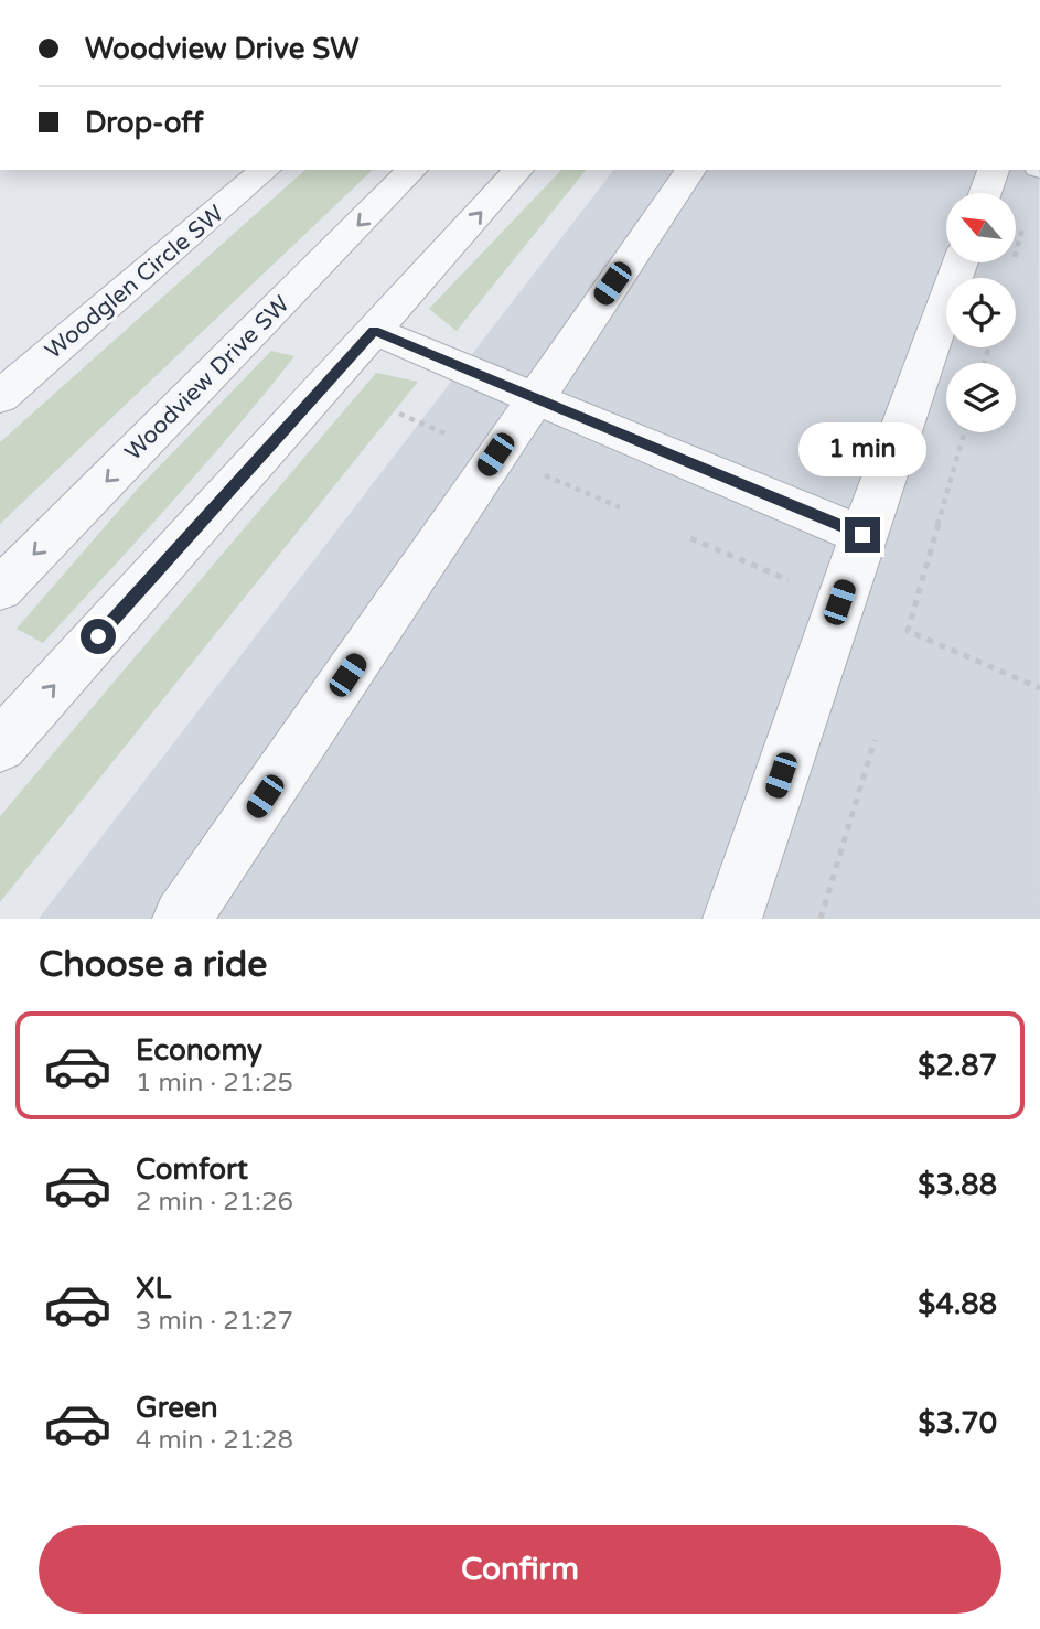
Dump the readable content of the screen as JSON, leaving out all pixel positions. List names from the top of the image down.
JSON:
{
  "streets": {
    "street": ["Woodglen Circle SW", "Woodview Drive SW"]
  },
  "north": "top left",
  "page": {
    "banner": ["Woodview Drive SW", "Drop-off"],
    "bubble": "1 min",
    "heading": "Choose a ride",
    "list": [
      {
        "name": "Economy",
        "note": "1 min · 21:25",
        "value": "$2.87"
      },
      {
        "name": "Comfort",
        "note": "2 min · 21:26",
        "value": "$3.88"
      },
      {
        "name": "XL",
        "note": "3 min · 21:27",
        "value": "$4.88"
      },
      {
        "name": "Green",
        "note": "4 min · 21:28",
        "value": "$3.70"
      }
    ],
    "buttons": "Confirm"
  }
}
